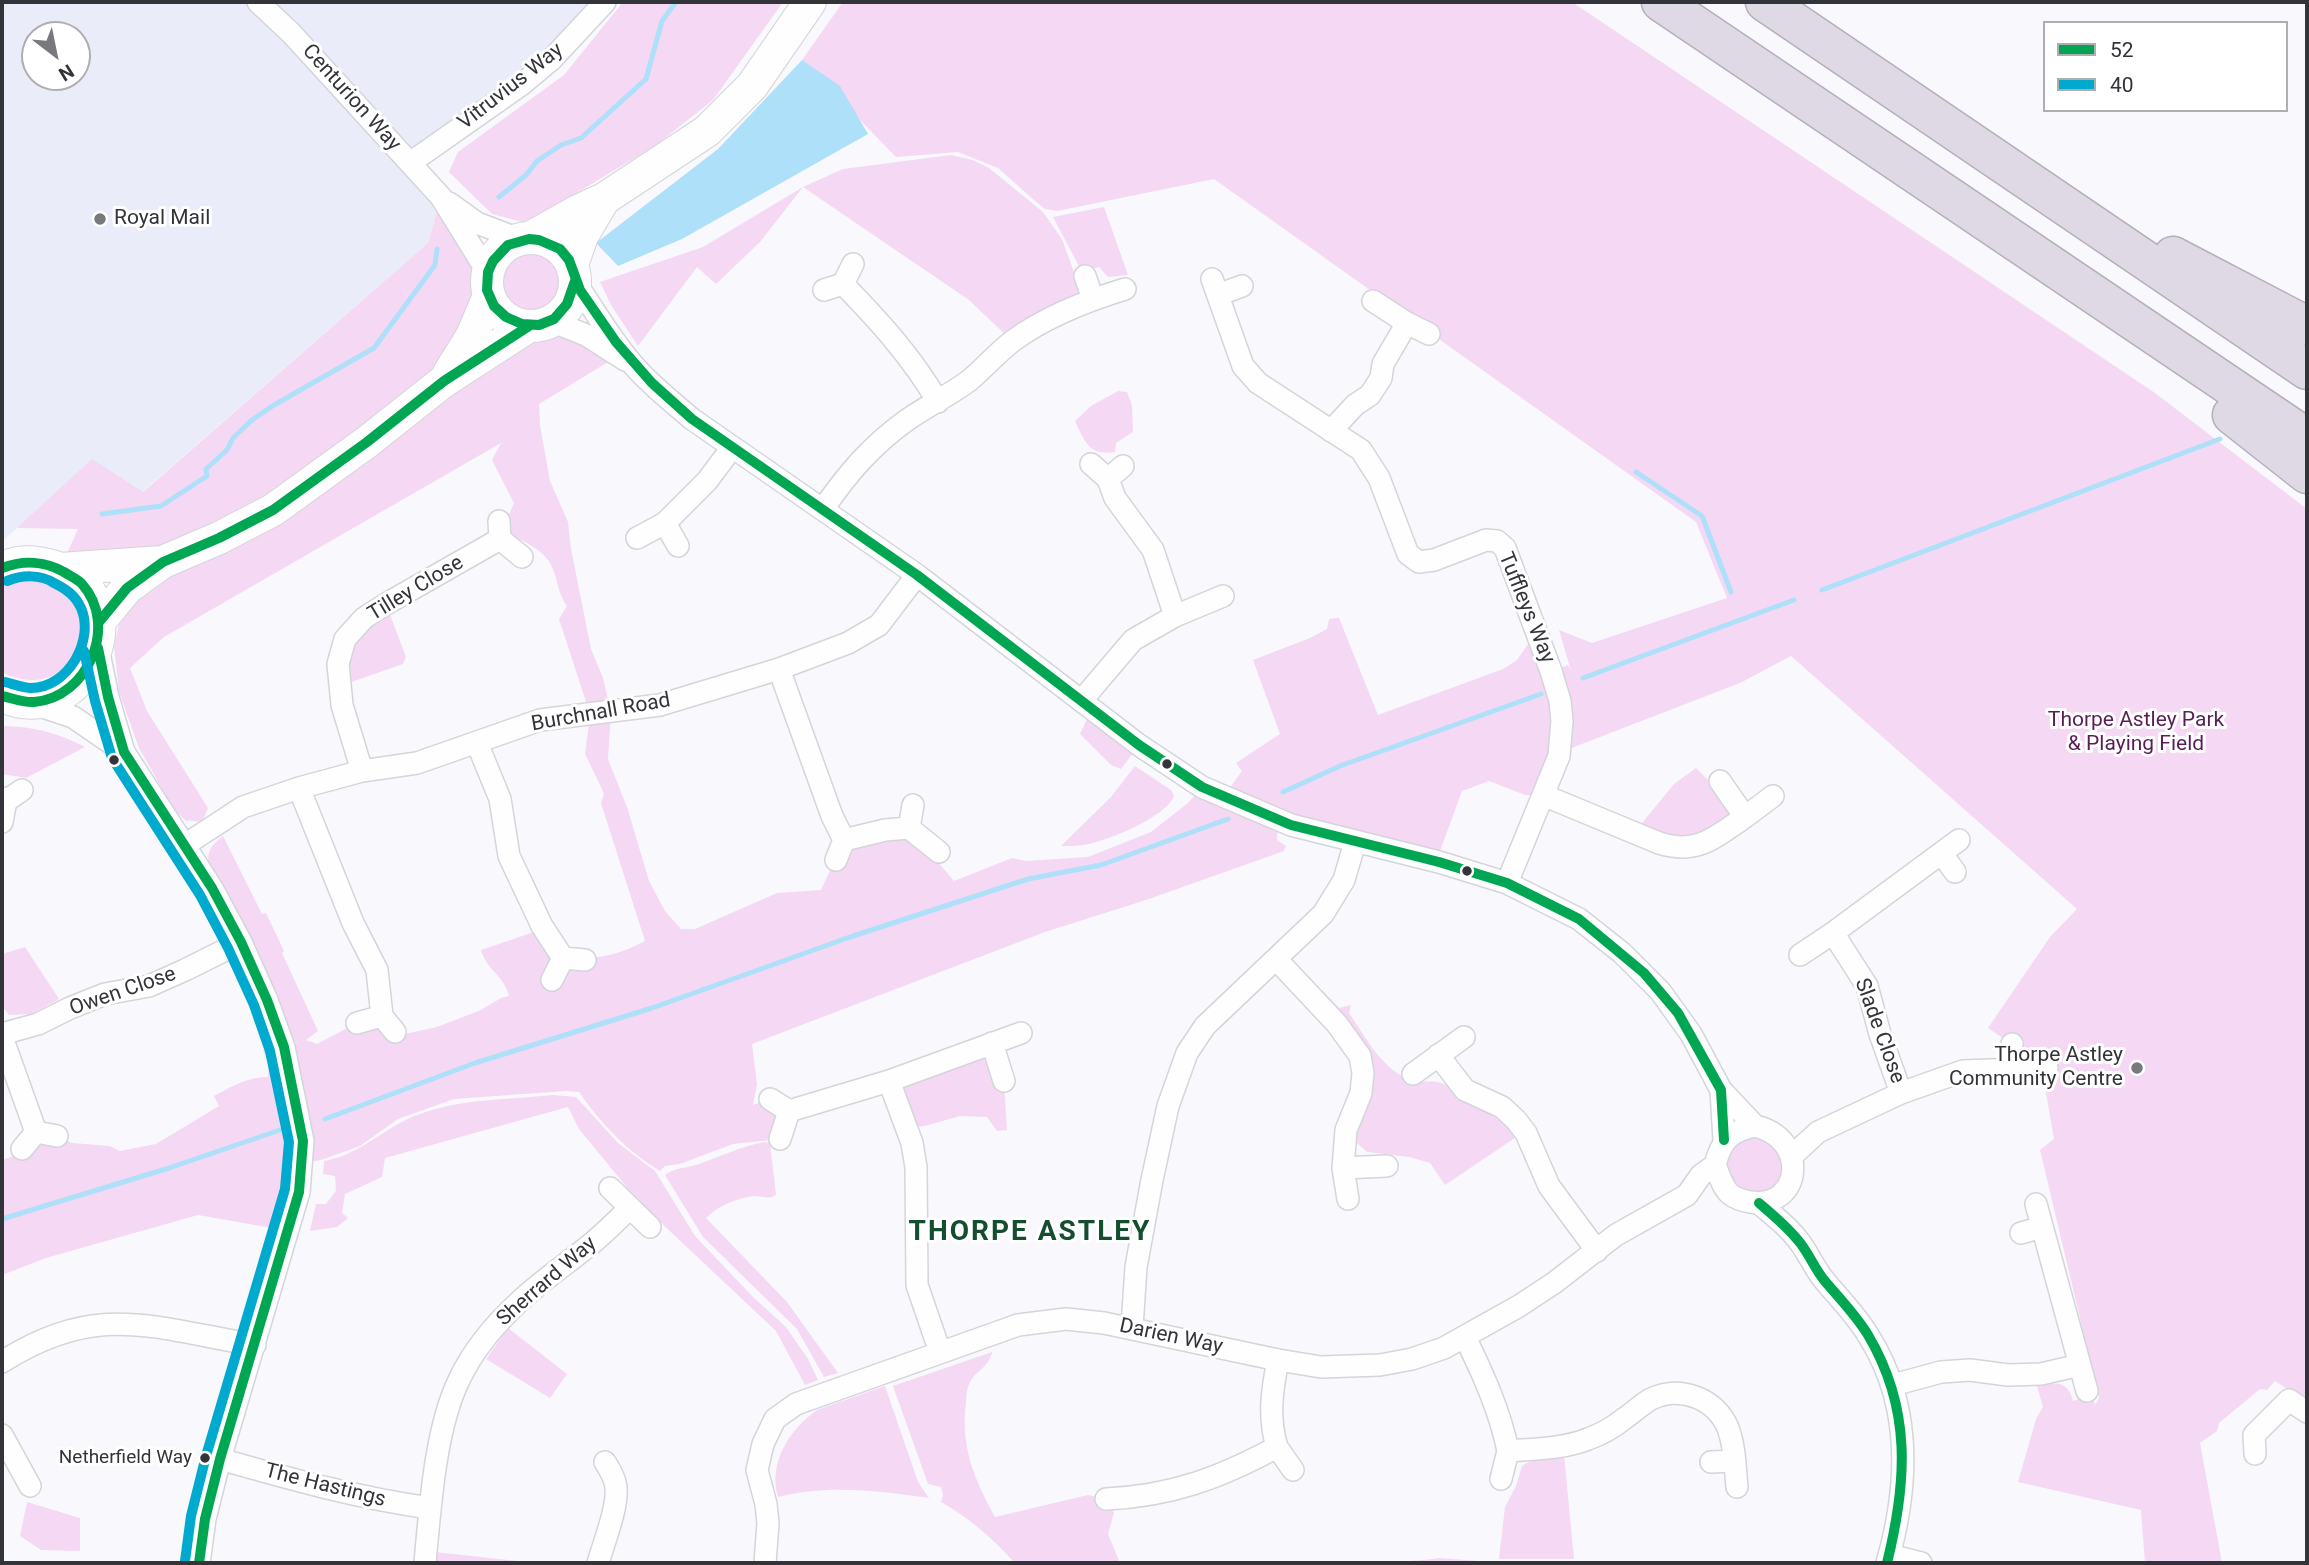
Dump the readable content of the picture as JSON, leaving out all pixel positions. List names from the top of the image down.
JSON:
{
  "streets": {
    "street": [
      "Vitruvius Way",
      "Centurion Way",
      "Tilley Close",
      "Tuffleys Way",
      "Burchnall Road",
      "Owen Close",
      "Slade Close",
      "Sherrard Way",
      "Darien Way",
      "The Hastings"
    ]
  },
  "crossings": [
    ["Vitruvius Way", "Centurion Way"],
    ["Tilley Close", "Burchnall Road"],
    ["Sherrard Way", "The Hastings"]
  ],
  "districts": ["THORPE ASTLEY"],
  "parks": ["Thorpe Astley Park & Playing Field"],
  "places": ["Royal Mail", "Thorpe Astley Community Centre", "Netherfield Way"],
  "lines": ["transit line 52", "transit line 40"],
  "legend": ["52", "40"],
  "north": "bottom right"
}
